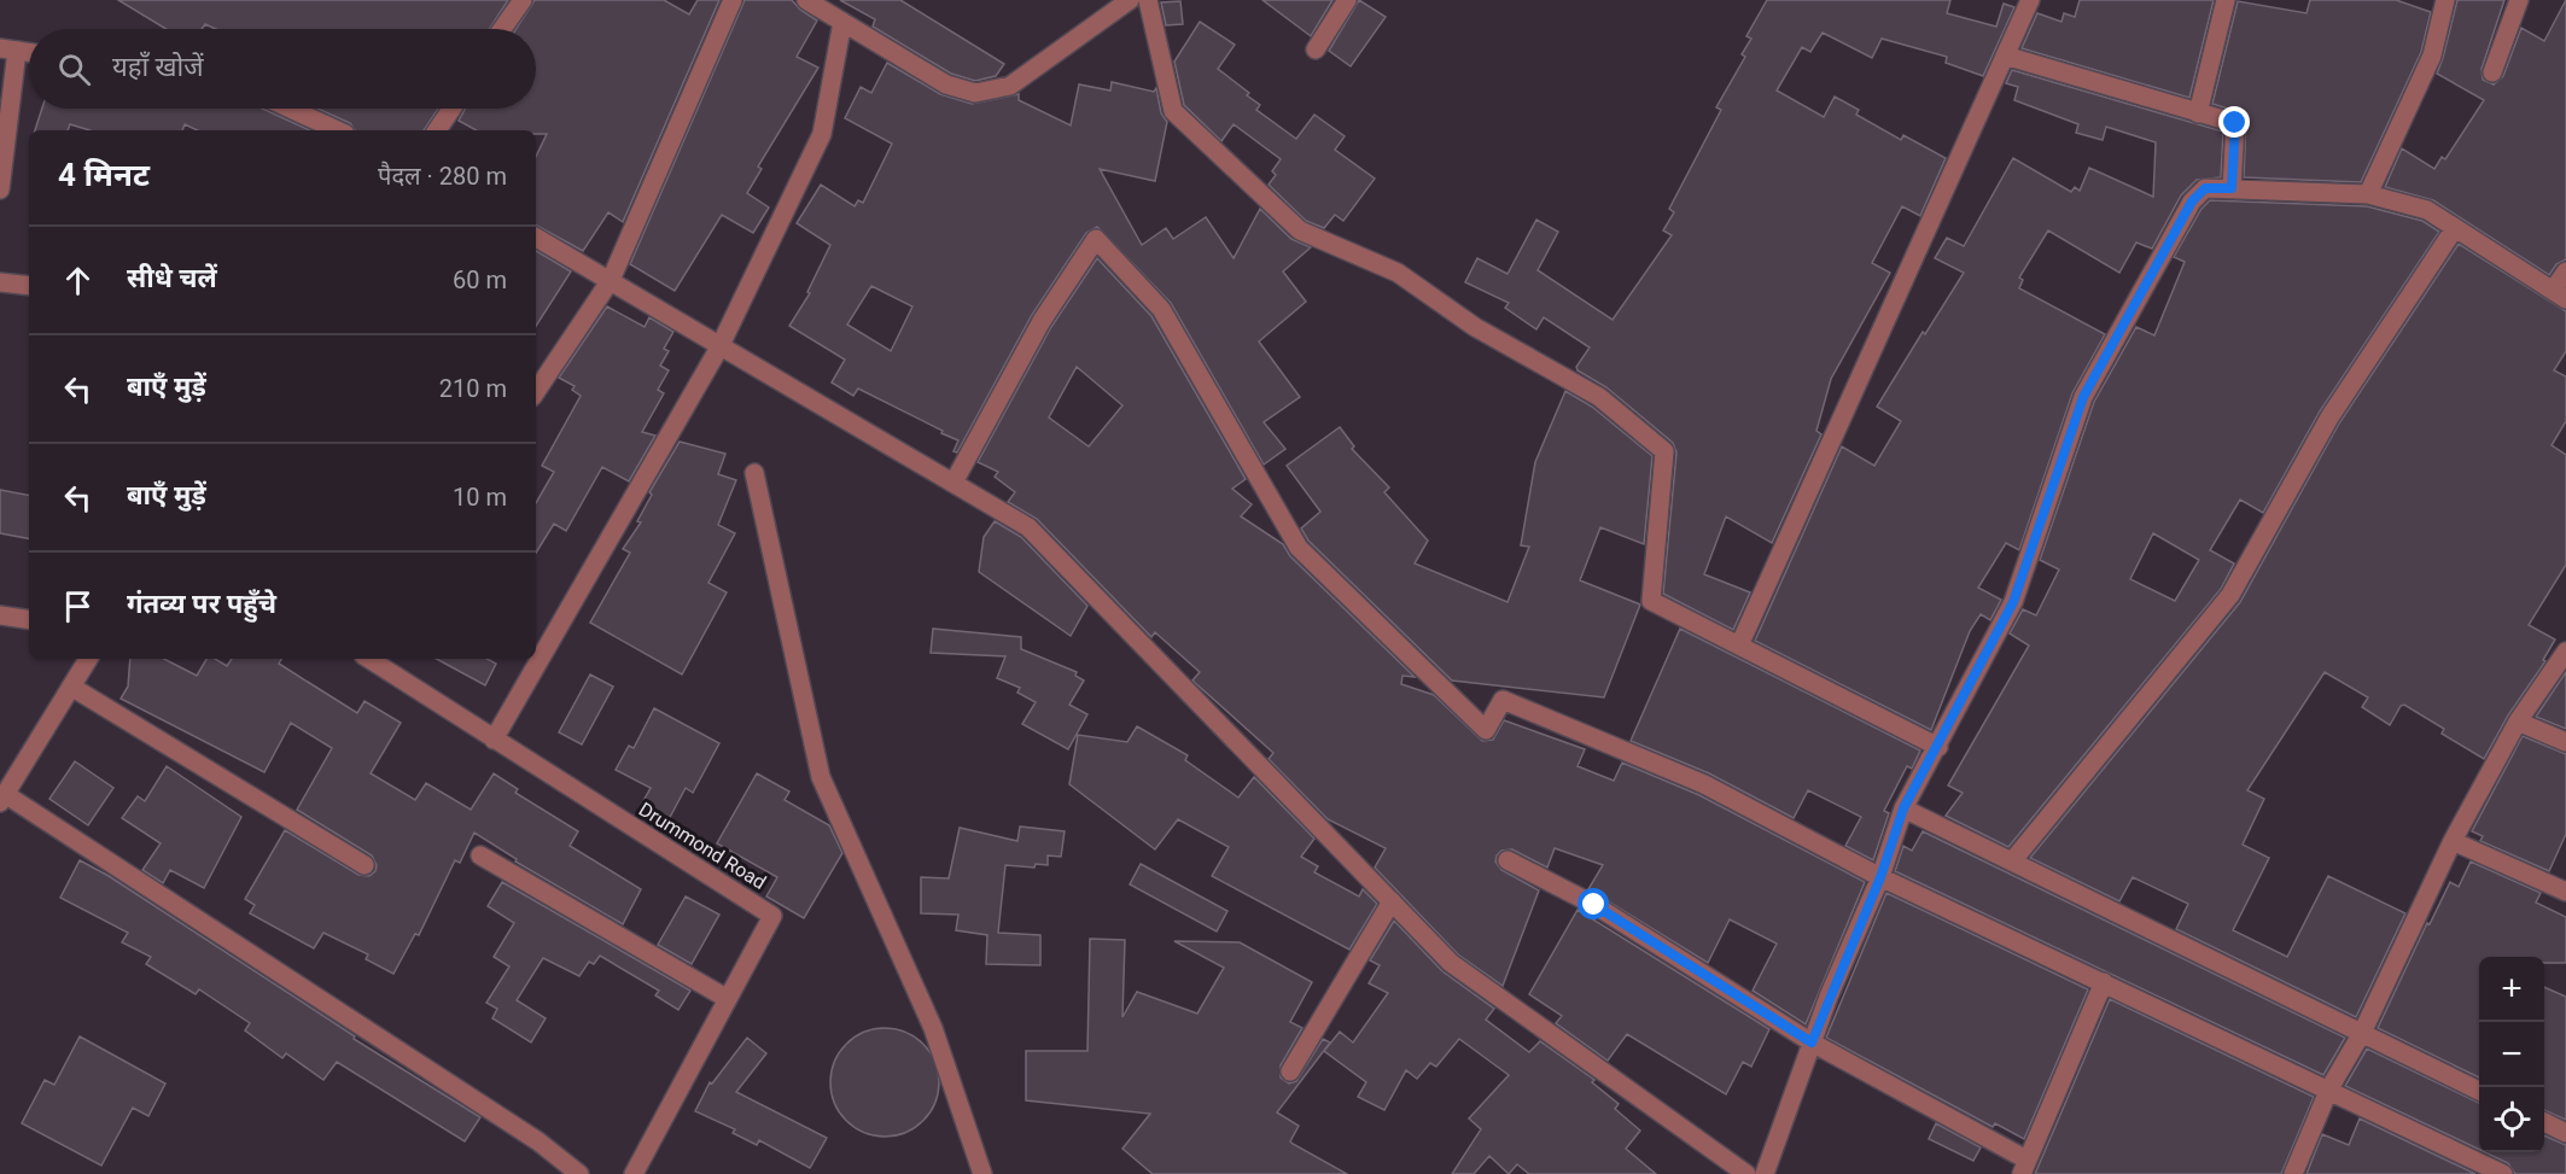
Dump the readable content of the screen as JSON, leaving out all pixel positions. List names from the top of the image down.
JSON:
{
  "streets": {
    "street": ["Drummond Road"]
  },
  "page": {
    "search": "यहाँ खोजें",
    "heading": ["4 मिनट", "पैदल · 280 m"],
    "list": [
      ["सीधे चलें", "60 m"],
      ["बाएँ मुड़ें", "210 m"],
      ["बाएँ मुड़ें", "10 m"],
      "गंतव्य पर पहुँचे"
    ],
    "map_buttons": ["+", "−"]
  }
}
